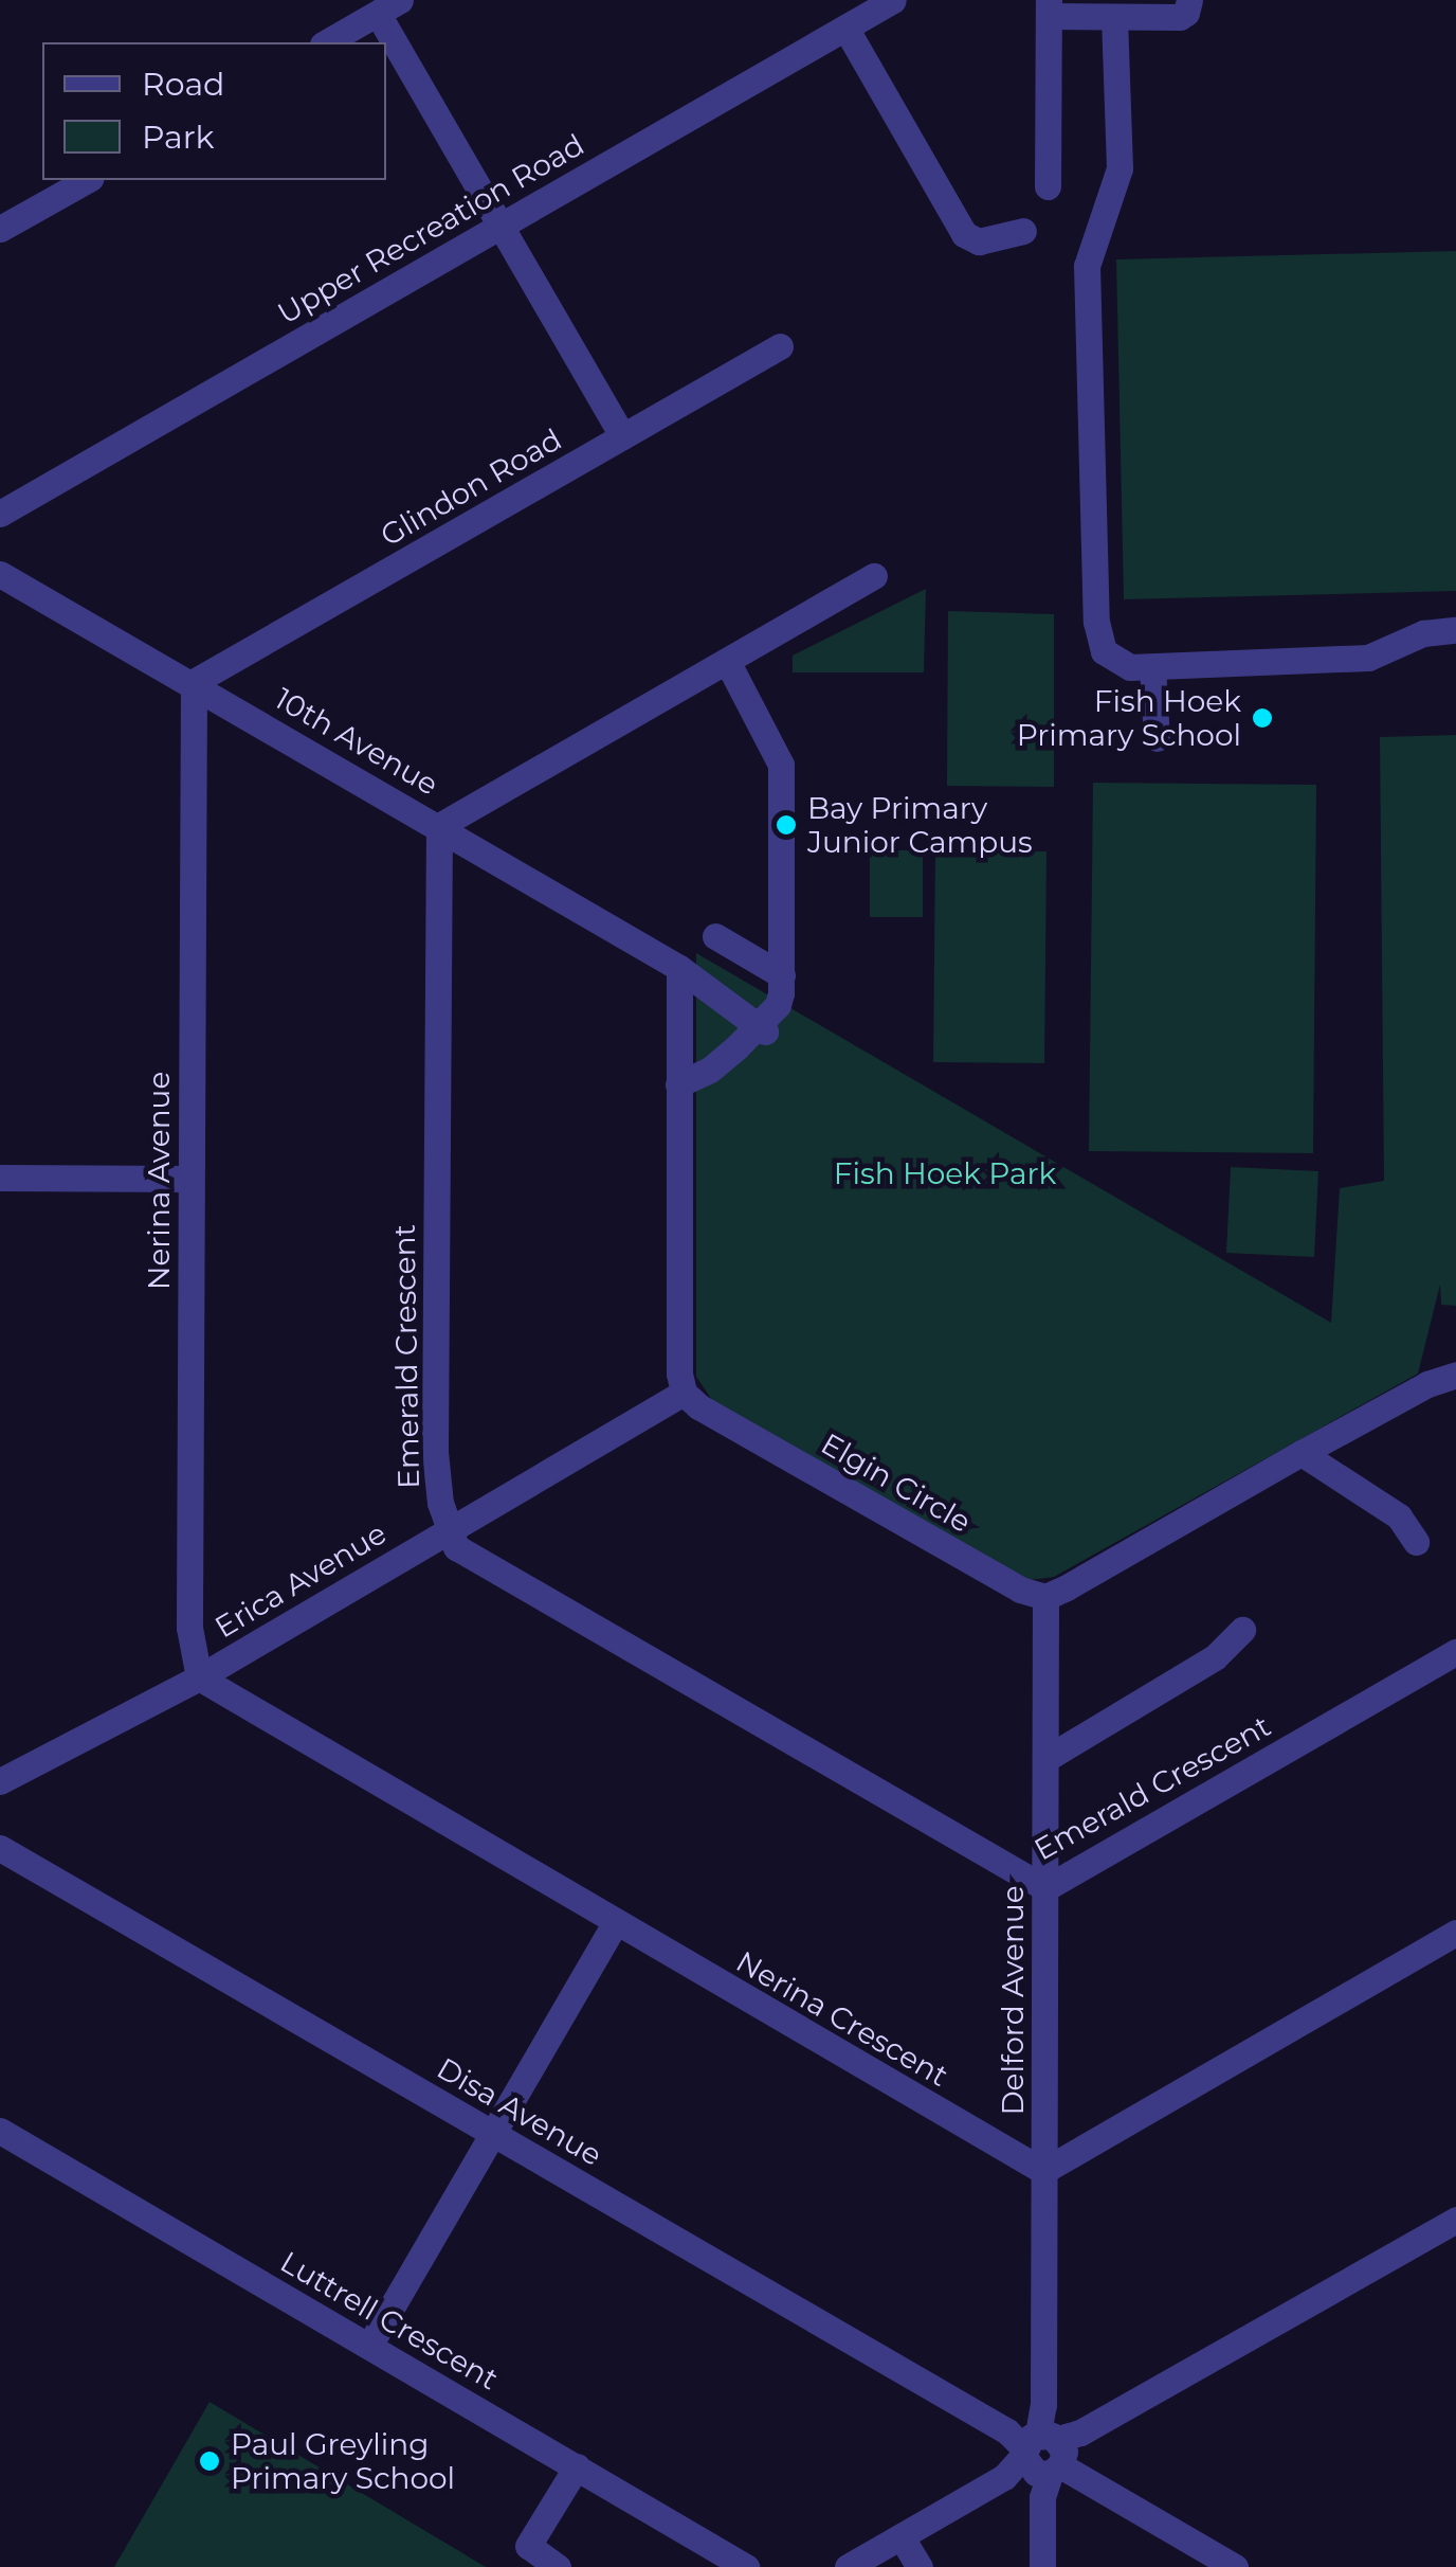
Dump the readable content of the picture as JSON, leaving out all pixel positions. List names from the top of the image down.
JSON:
{
  "streets": {
    "street": [
      "Upper Recreation Road",
      "Glindon Road",
      "10th Avenue",
      "Nerina Avenue",
      "Emerald Crescent",
      "Elgin Circle",
      "Erica Avenue",
      "Delford Avenue",
      "Nerina Crescent",
      "Disa Avenue",
      "Luttrell Crescent"
    ]
  },
  "crossings": [
    ["Glindon Road", "10th Avenue"],
    ["Glindon Road", "Nerina Avenue"],
    ["10th Avenue", "Nerina Avenue"],
    ["10th Avenue", "Emerald Crescent"],
    ["Nerina Avenue", "Erica Avenue"],
    ["Nerina Avenue", "Nerina Crescent"],
    ["Emerald Crescent", "Erica Avenue"],
    ["Emerald Crescent", "Delford Avenue"],
    ["Elgin Circle", "Erica Avenue"],
    ["Elgin Circle", "Delford Avenue"],
    ["Erica Avenue", "Nerina Crescent"],
    ["Delford Avenue", "Nerina Crescent"],
    ["Delford Avenue", "Disa Avenue"]
  ],
  "parks": ["Fish Hoek Park"],
  "places": ["Fish Hoek Primary School", "Bay Primary Junior Campus", "Paul Greyling Primary School"],
  "legend": ["Road", "Park"]
}
